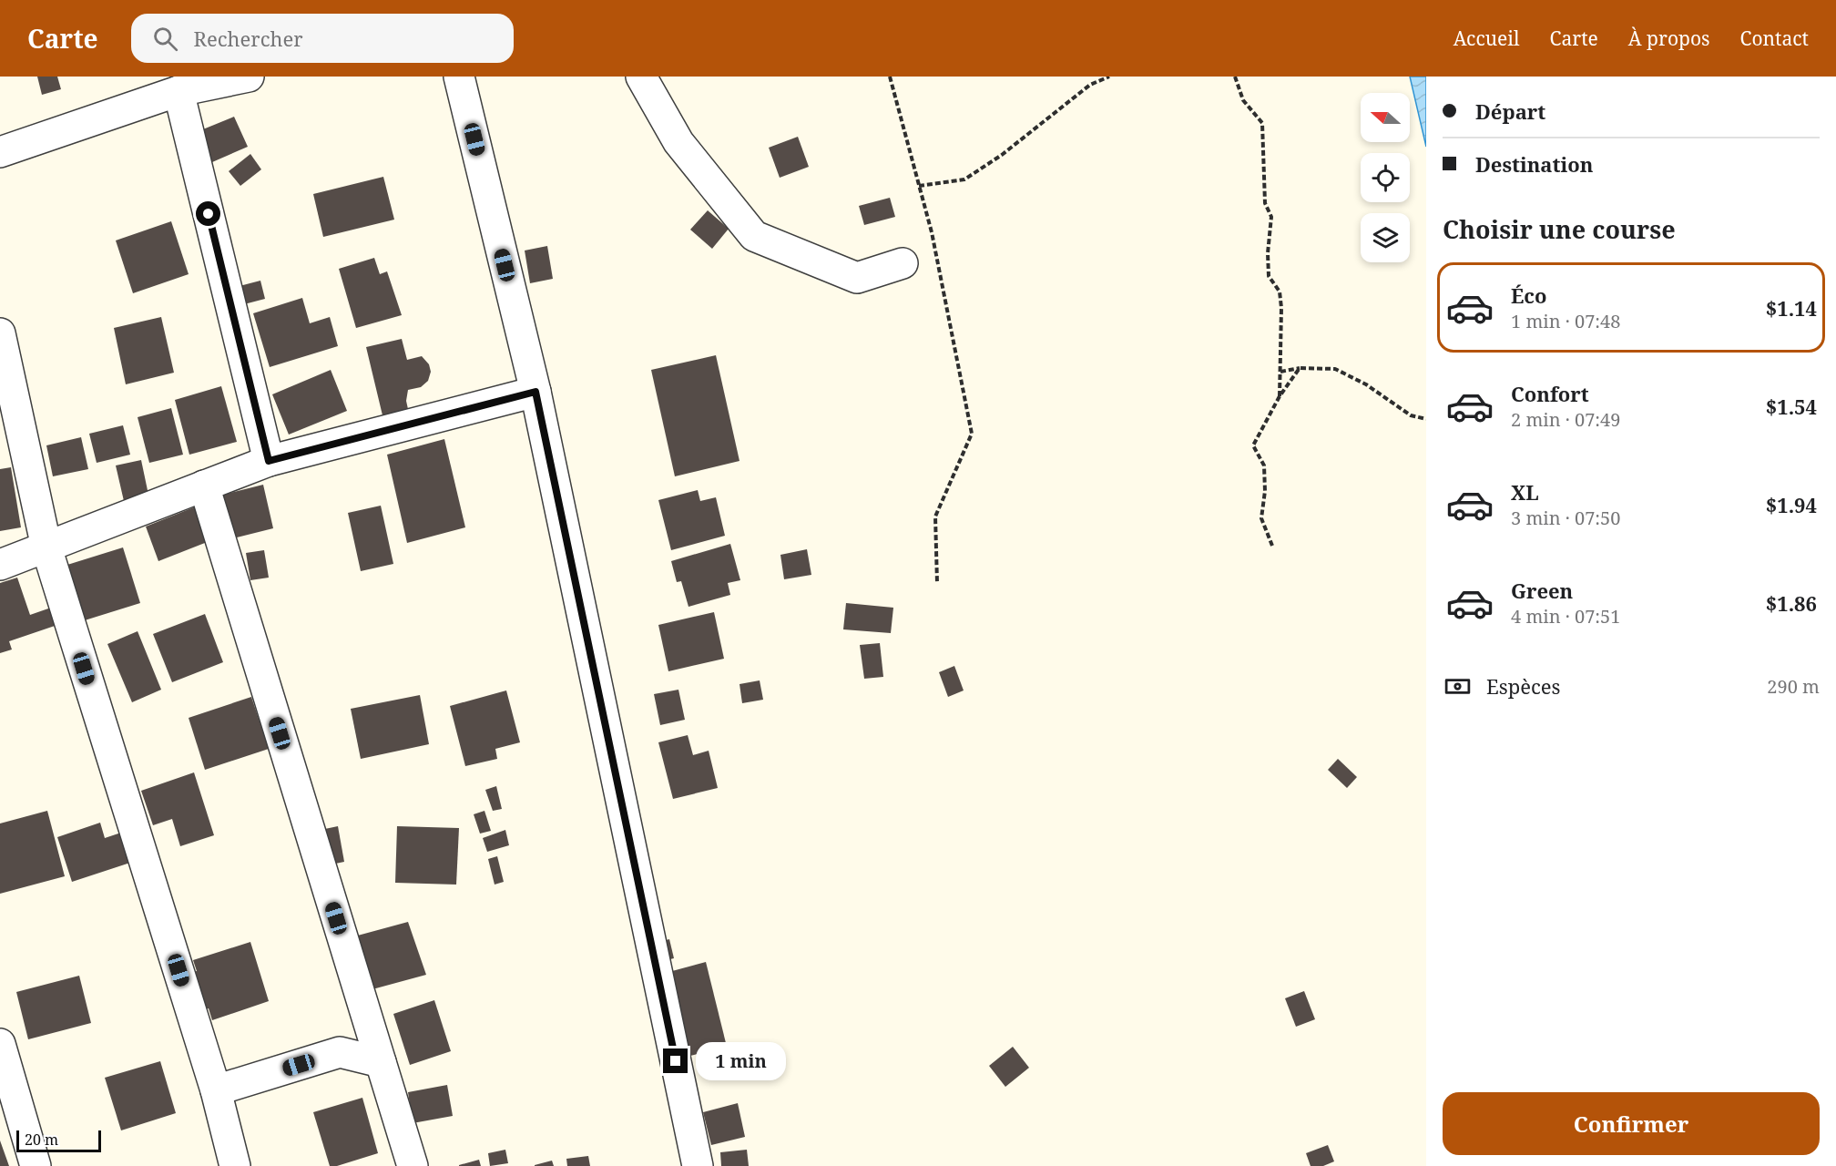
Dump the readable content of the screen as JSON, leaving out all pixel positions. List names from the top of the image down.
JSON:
{
  "scale_bar": "20 m",
  "north": "left",
  "page": {
    "header": "Carte",
    "search": "Rechercher",
    "nav": [
      "Accueil",
      "Carte",
      "À propos",
      "Contact"
    ],
    "banner": ["Départ", "Destination"],
    "heading": "Choisir une course",
    "list": [
      {
        "name": "Éco",
        "note": "1 min · 07:48",
        "value": "$1.14"
      },
      {
        "name": "Confort",
        "note": "2 min · 07:49",
        "value": "$1.54"
      },
      {
        "name": "XL",
        "note": "3 min · 07:50",
        "value": "$1.94"
      },
      {
        "name": "Green",
        "note": "4 min · 07:51",
        "value": "$1.86"
      }
    ],
    "pay": ["Espèces", "290 m"],
    "bubble": "1 min",
    "buttons": "Confirmer",
    "scale": "20 m"
  }
}
